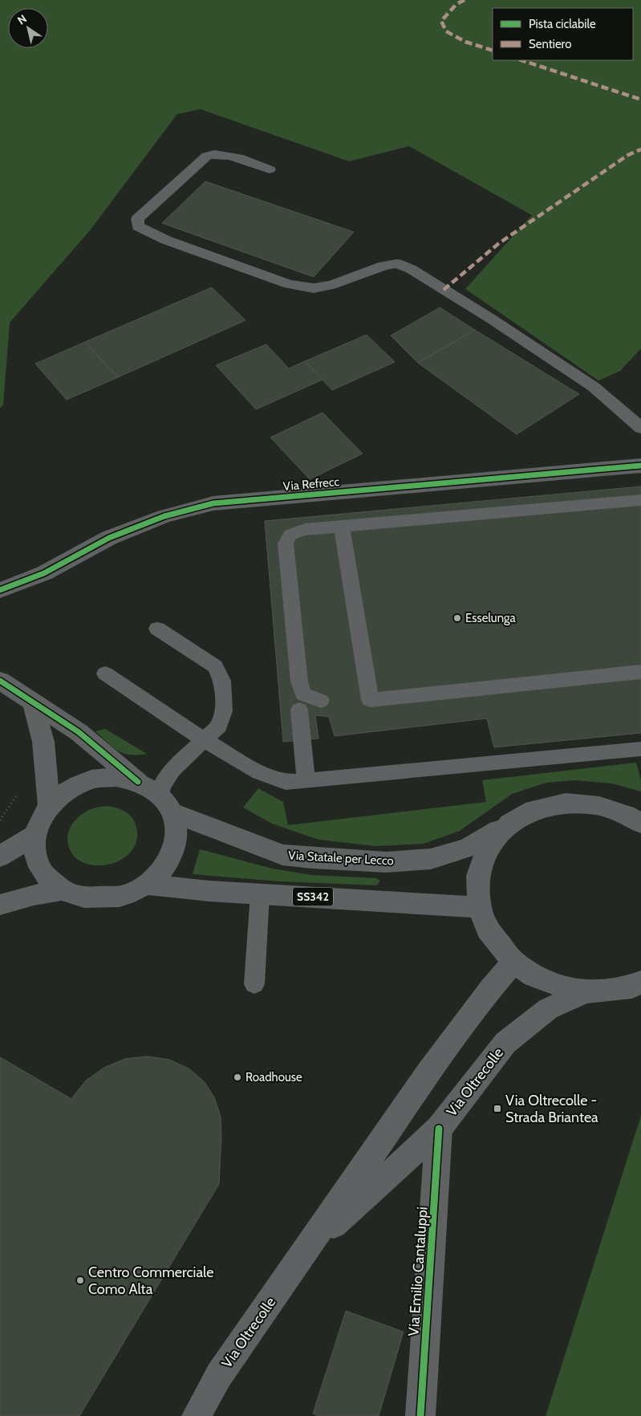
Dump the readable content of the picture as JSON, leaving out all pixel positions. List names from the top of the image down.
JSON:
{
  "streets": {
    "main road": ["Via Statale per Lecco", "SS342", "Via Oltrecolle"],
    "street": ["Via Refrecc", "Via Emilio Cantaluppi"]
  },
  "crossings": [
    ["Via Statale per Lecco", "SS342"],
    ["Via Oltrecolle", "Via Emilio Cantaluppi"]
  ],
  "places": {
    "other": ["Esselunga", "Roadhouse", "Centro Commerciale Como Alta"],
    "transit": ["Via Oltrecolle - Strada Briantea"]
  },
  "legend": ["Pista ciclabile", "Sentiero"],
  "north": "top left"
}
